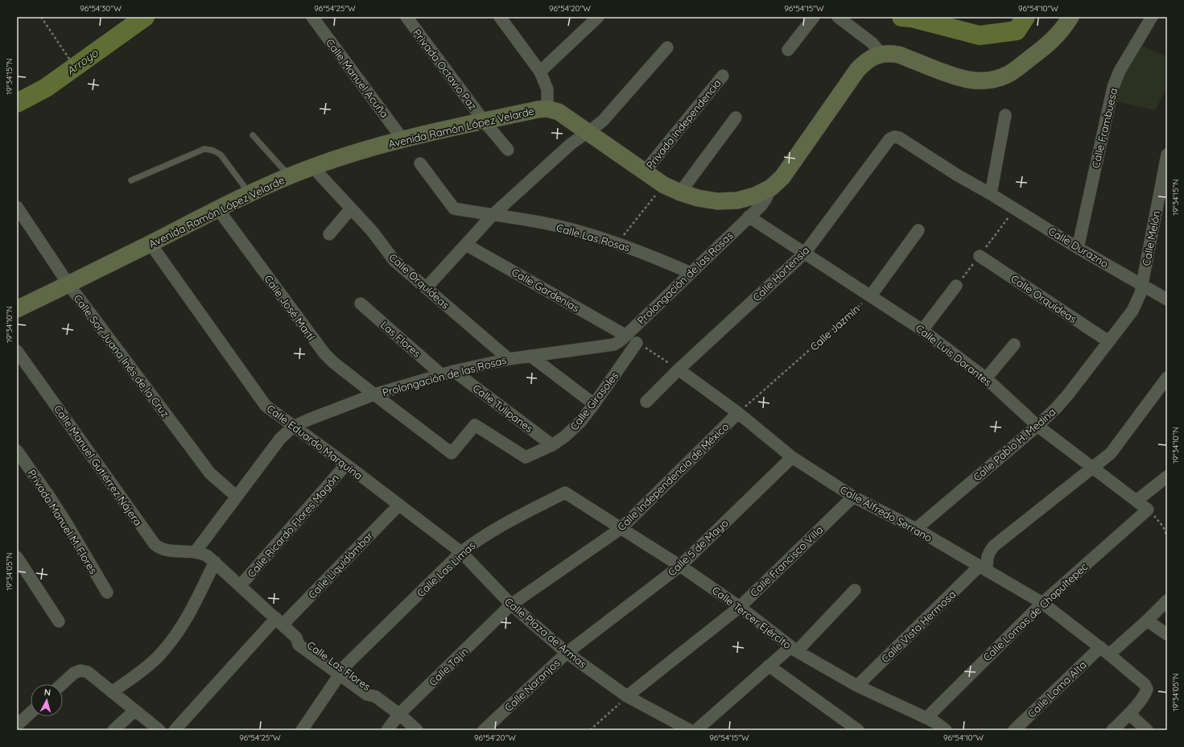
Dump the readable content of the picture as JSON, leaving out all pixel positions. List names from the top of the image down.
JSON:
{
  "streets": {
    "main road": ["Avenida Ramón López Velarde"],
    "street": [
      "Privada Octavio Paz",
      "Calle Manuel Acuña",
      "Privada Independencia",
      "Calle Frambuesa",
      "Calle Las Rosas",
      "Calle Melón",
      "Calle Durazno",
      "Calle Hortensia",
      "Prolongación de las Rosas",
      "Calle Orquídeas",
      "Calle Gardenias",
      "Calle José Martí",
      "Las Flores",
      "Calle Luis Dorantes",
      "Calle Sor Juana Inés de la Cruz",
      "Calle Girasoles",
      "Calle Tulipanes",
      "Calle Eduardo Marquina",
      "Calle Pablo H. Medina",
      "Calle Manuel Gutiérrez Nájera",
      "Calle Independencia de México",
      "Calle Alfredo Serrano",
      "Privada Manuel M. Flores",
      "Calle Ricardo Flores Magón",
      "Calle 5 de Mayo",
      "Calle Francisco Villa",
      "Calle Liquidámbar",
      "Calle Las Limas",
      "Calle Lomas de Chapultepec",
      "Calle Tercer Ejército",
      "Calle Vista Hermosa",
      "Calle Plaza de Armas",
      "Calle Las Flores",
      "Calle Tajín",
      "Calle Naranjos",
      "Calle Loma Alta"
    ],
    "path": ["Calle Jazmín"]
  },
  "crossings": [
    ["Privada Octavio Paz", "Avenida Ramón López Velarde"],
    ["Calle Manuel Acuña", "Avenida Ramón López Velarde"],
    ["Privada Independencia", "Avenida Ramón López Velarde"],
    ["Avenida Ramón López Velarde", "Prolongación de las Rosas"],
    ["Avenida Ramón López Velarde", "Calle Orquídeas"],
    ["Avenida Ramón López Velarde", "Calle José Martí"],
    ["Avenida Ramón López Velarde", "Calle Sor Juana Inés de la Cruz"],
    ["Avenida Ramón López Velarde", "Calle Eduardo Marquina"],
    ["Calle Frambuesa", "Calle Durazno"],
    ["Calle Las Rosas", "Prolongación de las Rosas"],
    ["Calle Melón", "Calle Durazno"],
    ["Calle Melón", "Calle Pablo H. Medina"],
    ["Calle Durazno", "Calle Hortensia"],
    ["Calle Durazno", "Calle Pablo H. Medina"],
    ["Calle Hortensia", "Calle Luis Dorantes"],
    ["Calle Hortensia", "Calle Alfredo Serrano"],
    ["Prolongación de las Rosas", "Calle Orquídeas"],
    ["Prolongación de las Rosas", "Calle Gardenias"],
    ["Prolongación de las Rosas", "Calle José Martí"],
    ["Prolongación de las Rosas", "Las Flores"],
    ["Prolongación de las Rosas", "Calle Luis Dorantes"],
    ["Prolongación de las Rosas", "Calle Sor Juana Inés de la Cruz"],
    ["Prolongación de las Rosas", "Calle Tulipanes"],
    ["Prolongación de las Rosas", "Calle Eduardo Marquina"],
    ["Prolongación de las Rosas", "Calle Manuel Gutiérrez Nájera"],
    ["Prolongación de las Rosas", "Calle Las Flores"],
    ["Calle Orquídeas", "Calle Pablo H. Medina"],
    ["Calle José Martí", "Calle Girasoles"],
    ["Calle Jazmín", "Calle Luis Dorantes"],
    ["Calle Jazmín", "Calle Independencia de México"],
    ["Calle Jazmín", "Calle Alfredo Serrano"],
    ["Calle Luis Dorantes", "Calle Pablo H. Medina"],
    ["Calle Luis Dorantes", "Calle Lomas de Chapultepec"],
    ["Calle Girasoles", "Calle Tulipanes"],
    ["Calle Eduardo Marquina", "Calle Ricardo Flores Magón"],
    ["Calle Eduardo Marquina", "Calle Liquidámbar"],
    ["Calle Eduardo Marquina", "Calle Las Limas"],
    ["Calle Eduardo Marquina", "Calle Plaza de Armas"],
    ["Calle Pablo H. Medina", "Calle Alfredo Serrano"],
    ["Calle Manuel Gutiérrez Nájera", "Calle Las Flores"],
    ["Calle Independencia de México", "Calle Alfredo Serrano"],
    ["Calle Independencia de México", "Calle Tercer Ejército"],
    ["Calle Independencia de México", "Calle Plaza de Armas"],
    ["Calle Independencia de México", "Calle Tajín"],
    ["Calle Alfredo Serrano", "Calle 5 de Mayo"],
    ["Calle Alfredo Serrano", "Calle Francisco Villa"],
    ["Calle Alfredo Serrano", "Calle Lomas de Chapultepec"],
    ["Calle Alfredo Serrano", "Calle Vista Hermosa"],
    ["Calle Alfredo Serrano", "Calle Loma Alta"],
    ["Calle Ricardo Flores Magón", "Calle Las Flores"],
    ["Calle 5 de Mayo", "Calle Tercer Ejército"],
    ["Calle 5 de Mayo", "Calle Plaza de Armas"],
    ["Calle 5 de Mayo", "Calle Naranjos"],
    ["Calle Francisco Villa", "Calle Tercer Ejército"],
    ["Calle Francisco Villa", "Calle Plaza de Armas"],
    ["Calle Liquidámbar", "Calle Las Flores"],
    ["Calle Las Limas", "Calle Tercer Ejército"],
    ["Calle Las Limas", "Calle Plaza de Armas"],
    ["Calle Las Limas", "Calle Las Flores"],
    ["Calle Lomas de Chapultepec", "Calle Tercer Ejército"],
    ["Calle Tercer Ejército", "Calle Vista Hermosa"],
    ["Calle Plaza de Armas", "Calle Tajín"],
    ["Calle Plaza de Armas", "Calle Naranjos"],
    ["Calle Las Flores", "Calle Tajín"]
  ],
  "water": ["Arroyo"],
  "north": "top",
  "coordinates": [
    "96°54'30\"W",
    "96°54'25\"W",
    "96°54'20\"W",
    "96°54'15\"W",
    "96°54'10\"W",
    "19°34'15\"N",
    "19°34'10\"N",
    "19°34'05\"N"
  ]
}
